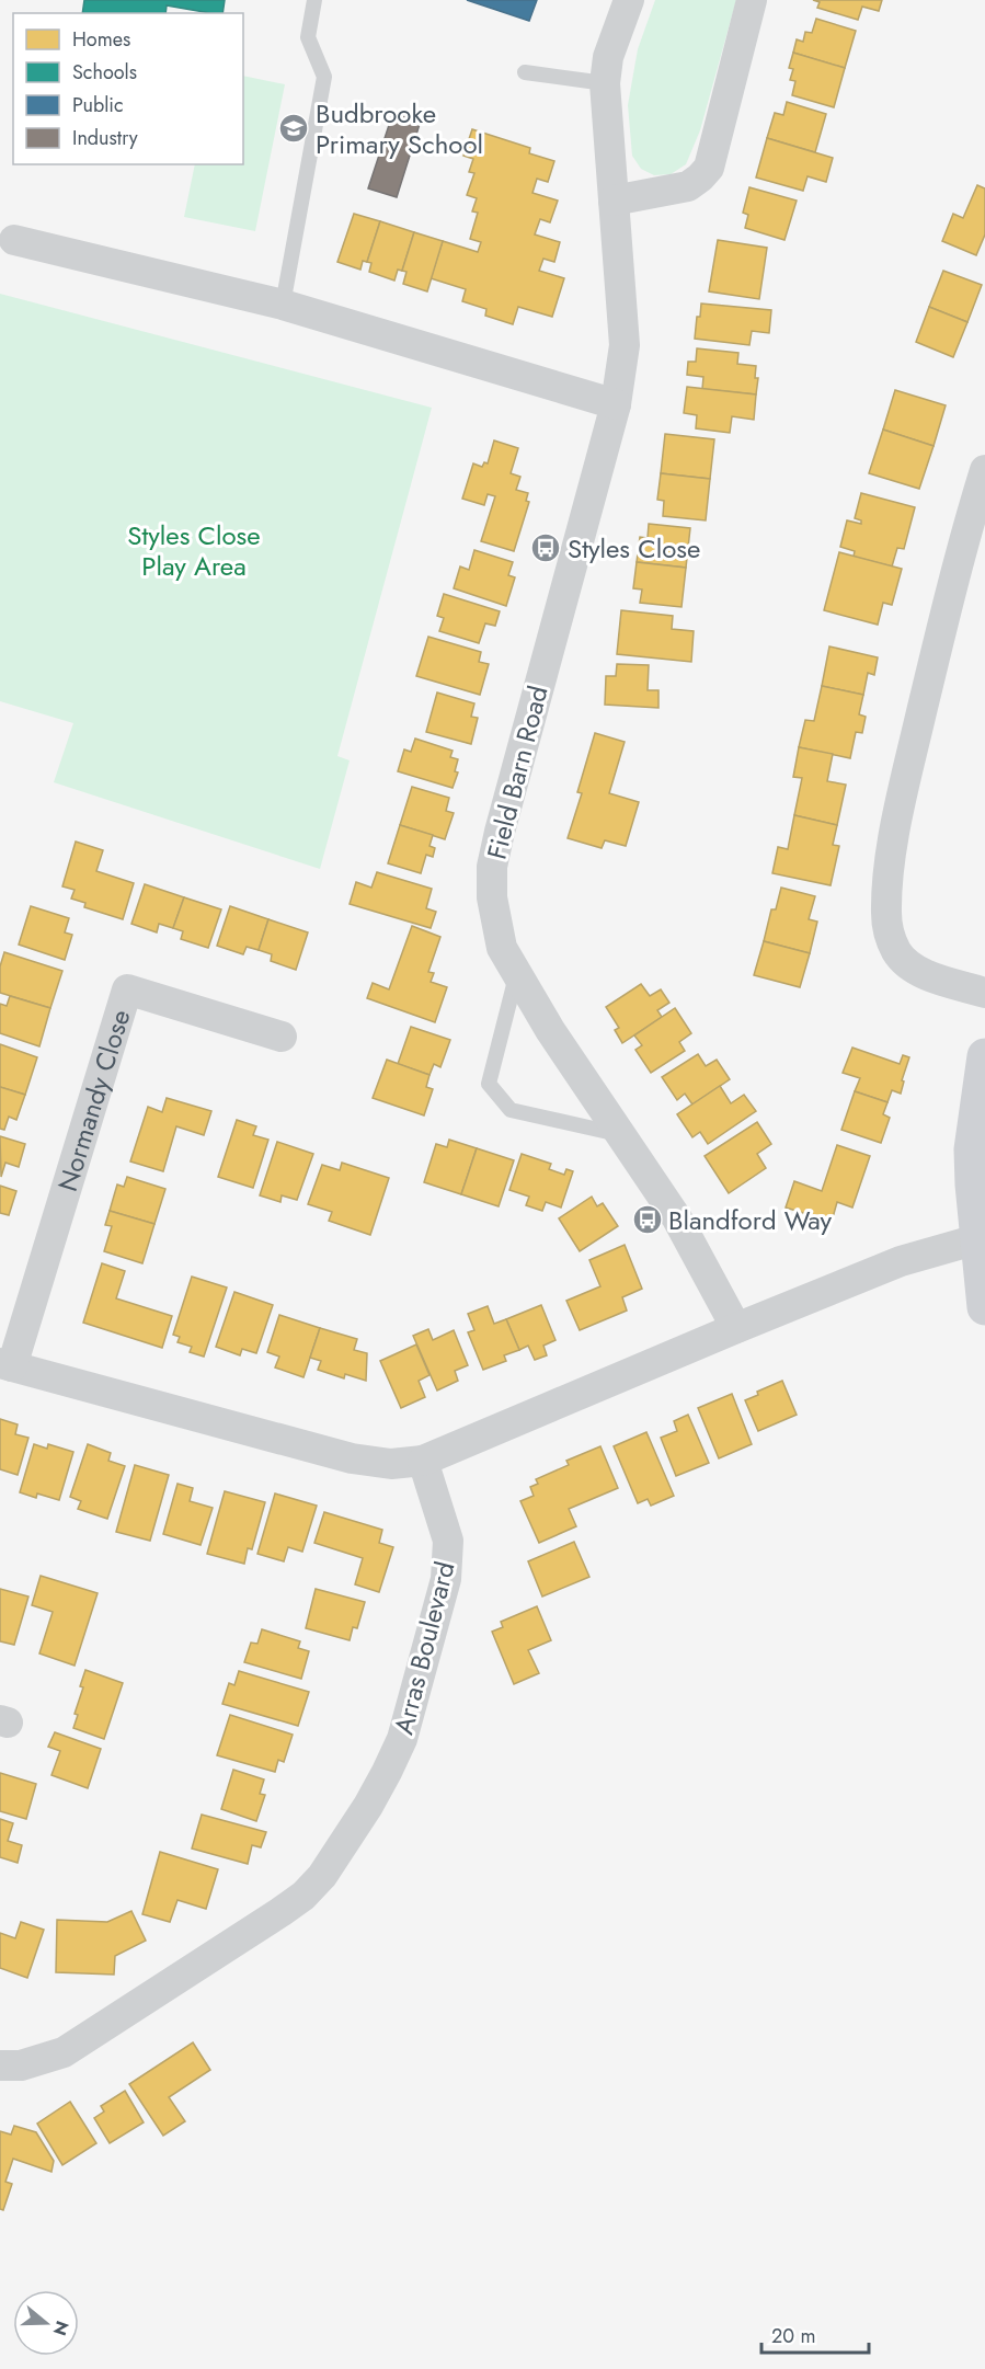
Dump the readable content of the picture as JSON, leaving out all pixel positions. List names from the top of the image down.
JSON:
{
  "streets": {
    "street": ["Field Barn Road", "Normandy Close", "Arras Boulevard"]
  },
  "parks": ["Styles Close Play Area"],
  "places": {
    "school or university": ["Budbrooke Primary School"],
    "bus stop": ["Styles Close", "Blandford Way"]
  },
  "legend": [
    "Homes",
    "Schools",
    "Public",
    "Industry"
  ],
  "scale_bar": "20 m",
  "north": "right"
}
